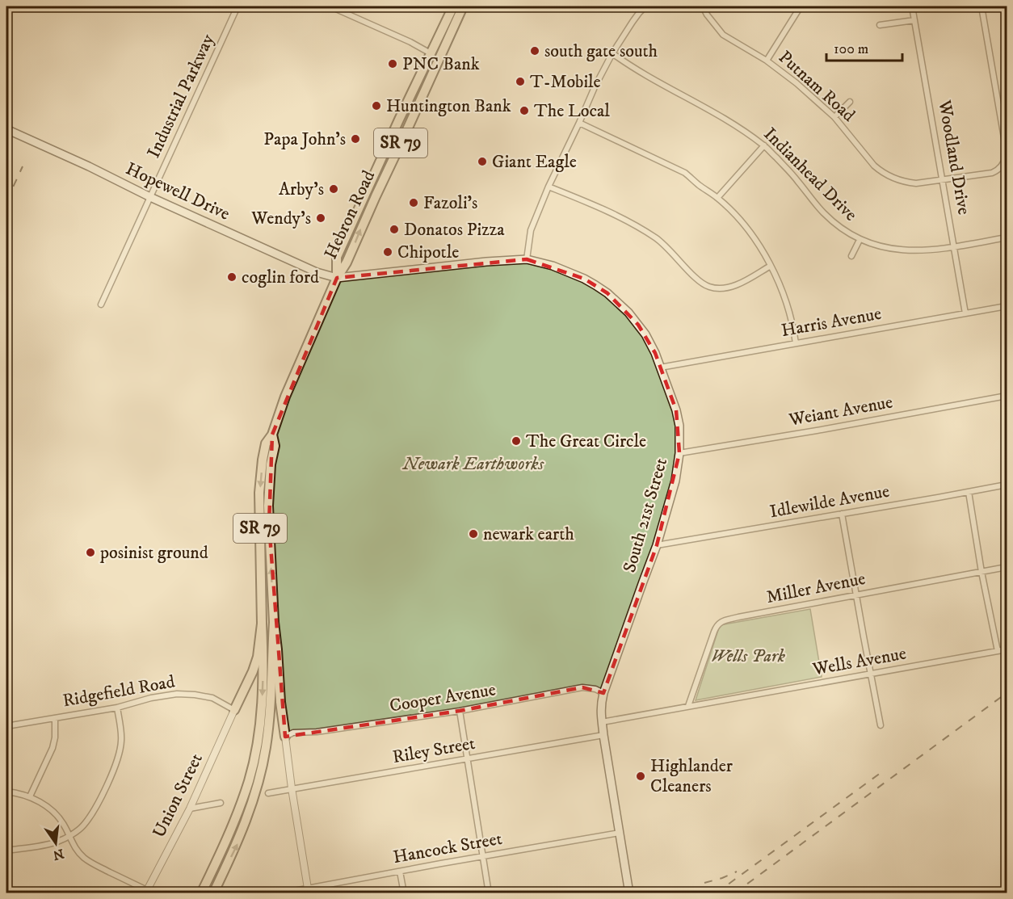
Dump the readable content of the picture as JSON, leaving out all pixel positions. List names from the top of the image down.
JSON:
{
  "streets": {
    "highway": ["SR 79", "Hebron Road"],
    "main road": ["Hopewell Drive", "South 21st Street"],
    "street": [
      "Putnam Road",
      "Industrial Parkway",
      "Woodland Drive",
      "Indianhead Drive",
      "Harris Avenue",
      "Weiant Avenue",
      "Idlewilde Avenue",
      "Miller Avenue",
      "Wells Avenue",
      "Ridgefield Road",
      "Cooper Avenue",
      "Riley Street",
      "Union Street",
      "Hancock Street"
    ]
  },
  "crossings": [
    ["Putnam Road", "Woodland Drive"],
    ["Industrial Parkway", "Hopewell Drive"],
    ["SR 79", "Hebron Road"],
    ["Woodland Drive", "Indianhead Drive"],
    ["Woodland Drive", "Harris Avenue"],
    ["Hopewell Drive", "Hebron Road"],
    ["Hopewell Drive", "South 21st Street"],
    ["Hebron Road", "South 21st Street"],
    ["Harris Avenue", "South 21st Street"],
    ["Weiant Avenue", "South 21st Street"],
    ["Idlewilde Avenue", "South 21st Street"],
    ["South 21st Street", "Wells Avenue"],
    ["South 21st Street", "Cooper Avenue"],
    ["South 21st Street", "Riley Street"],
    ["South 21st Street", "Hancock Street"],
    ["Miller Avenue", "Wells Avenue"],
    ["Ridgefield Road", "Union Street"]
  ],
  "parks": ["Newark Earthworks", "Wells Park"],
  "places": [
    "south gate south",
    "PNC Bank",
    "T-Mobile",
    "Huntington Bank",
    "The Local",
    "Papa John's",
    "Giant Eagle",
    "Arby's",
    "Fazoli's",
    "Wendy's",
    "Donatos Pizza",
    "Chipotle",
    "coglin ford",
    "The Great Circle",
    "newark earth",
    "posinist ground",
    "Highlander Cleaners"
  ],
  "scale_bar": "100 m",
  "north": "bottom"
}
